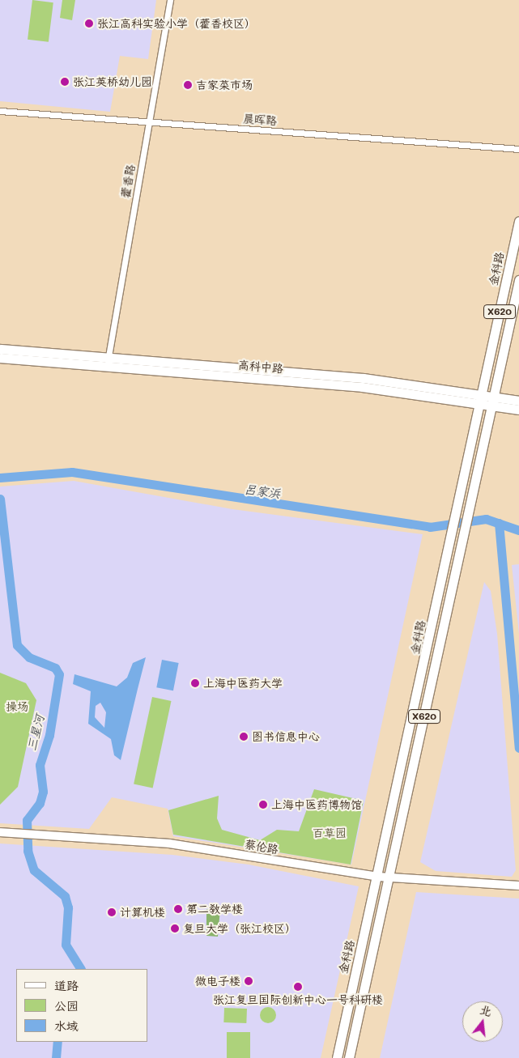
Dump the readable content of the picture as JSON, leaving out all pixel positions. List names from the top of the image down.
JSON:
{
  "streets": {
    "main road": ["金科路", "X620", "高科中路"],
    "street": ["晨晖路", "藿香路", "蔡伦路"]
  },
  "crossings": [
    ["晨晖路", "藿香路"],
    ["藿香路", "高科中路"],
    ["金科路", "高科中路"],
    ["金科路", "蔡伦路"]
  ],
  "water": ["吕家浜", "三星河"],
  "parks": ["操场", "百草园"],
  "places": [
    "张江高科实验小学（藿香校区）",
    "张江英桥幼儿园",
    "吉家菜市场",
    "上海中医药大学",
    "图书信息中心",
    "上海中医药博物馆",
    "第二教学楼",
    "计算机楼",
    "复旦大学（张江校区）",
    "微电子楼",
    "张江复旦国际创新中心一号科研楼"
  ],
  "legend": ["道路", "公园", "水域"],
  "north": "top"
}
